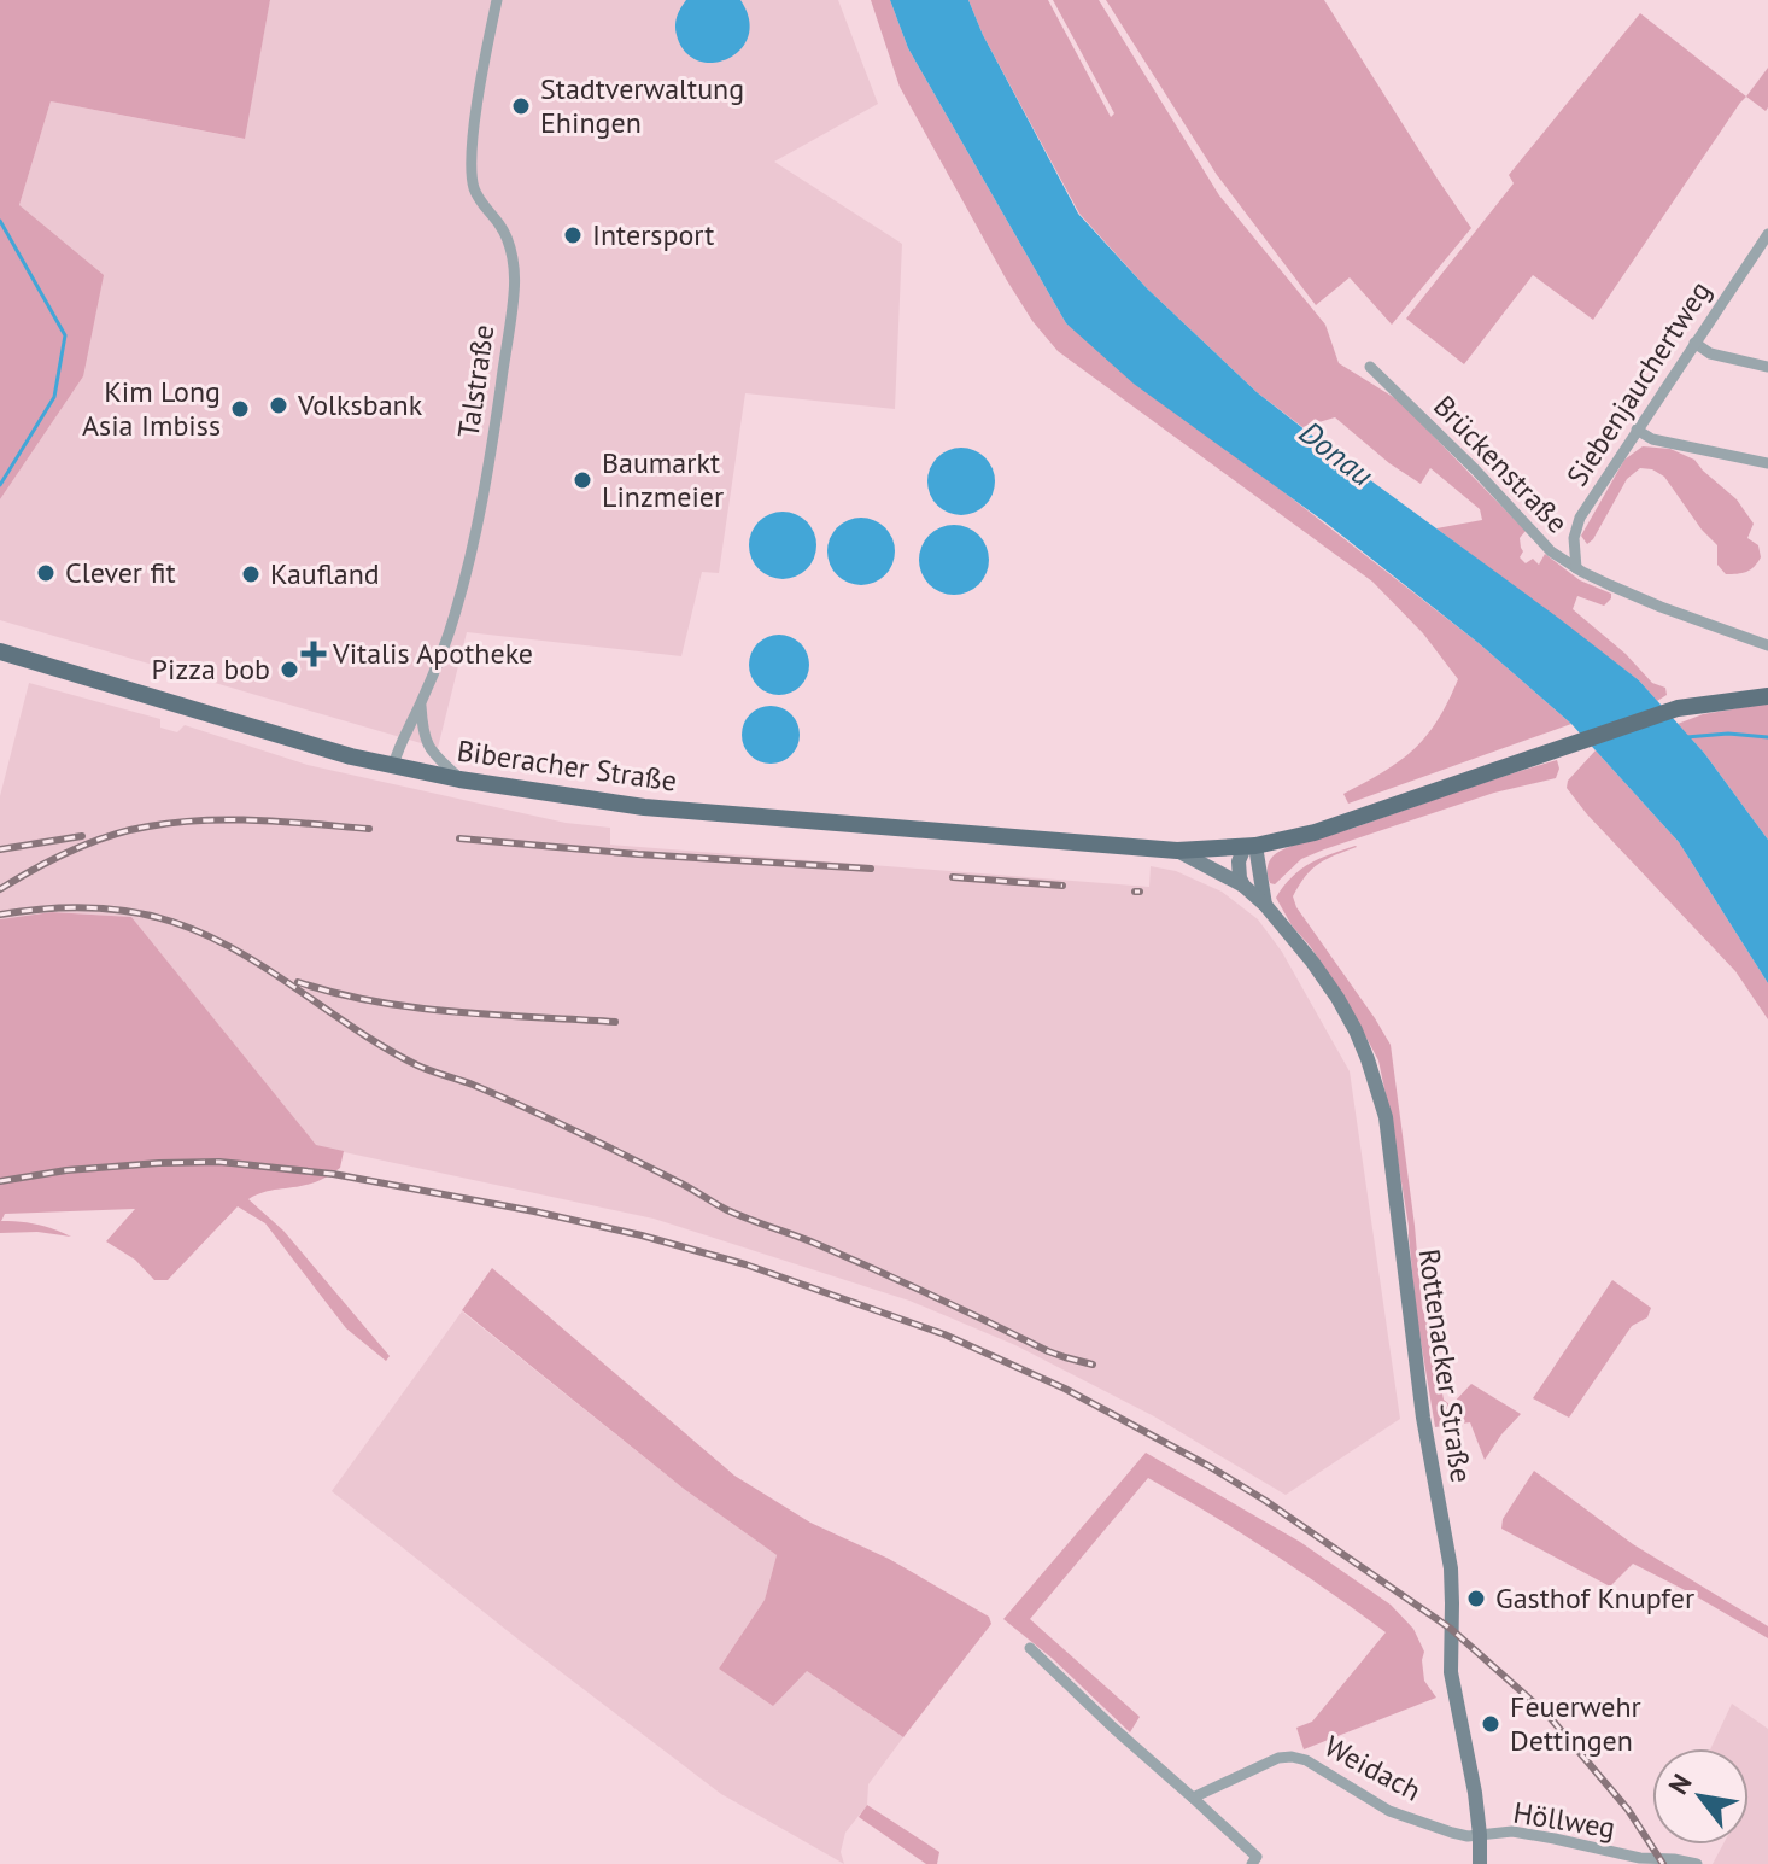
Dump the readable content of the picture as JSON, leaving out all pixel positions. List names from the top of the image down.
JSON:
{
  "streets": {
    "main road": ["Biberacher Straße", "Rottenacker Straße"],
    "street": [
      "Talstraße",
      "Siebenjauchertweg",
      "Brückenstraße",
      "Weidach",
      "Höllweg"
    ]
  },
  "crossings": [
    ["Talstraße", "Biberacher Straße"],
    ["Siebenjauchertweg", "Brückenstraße"],
    ["Biberacher Straße", "Rottenacker Straße"],
    ["Rottenacker Straße", "Weidach"],
    ["Rottenacker Straße", "Höllweg"],
    ["Weidach", "Höllweg"]
  ],
  "water": ["Donau"],
  "places": {
    "other": [
      "Stadtverwaltung Ehingen",
      "Intersport",
      "Volksbank",
      "Kim Long Asia Imbiss",
      "Baumarkt Linzmeier",
      "Clever fit",
      "Kaufland",
      "Pizza bob",
      "Gasthof Knupfer",
      "Feuerwehr Dettingen"
    ],
    "health": ["Vitalis Apotheke"]
  },
  "north": "top left"
}
